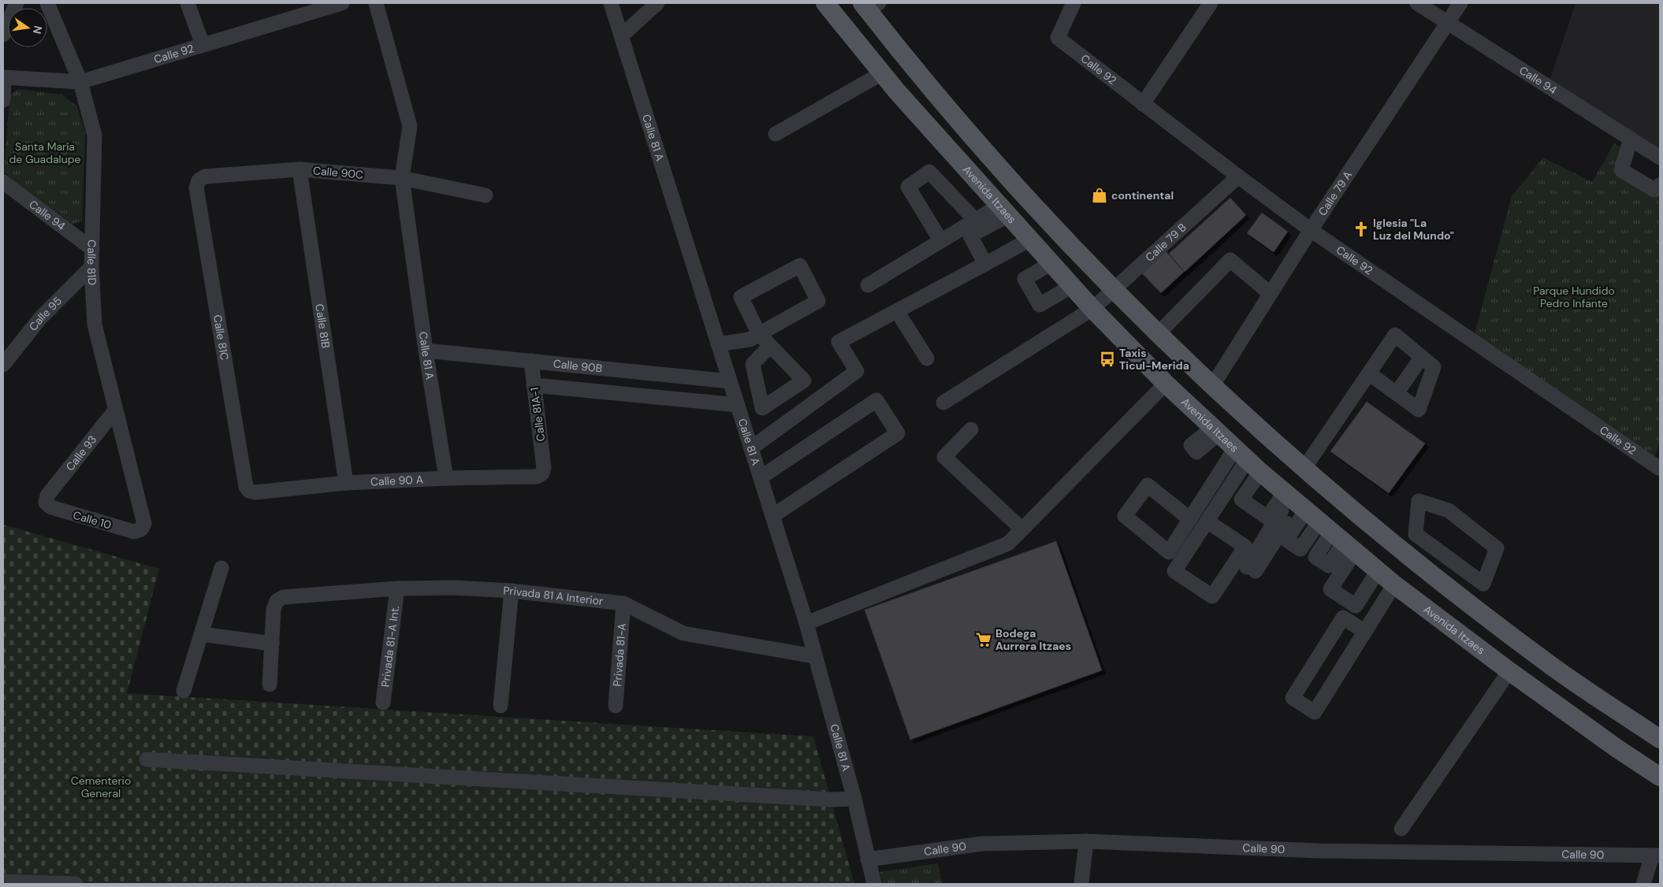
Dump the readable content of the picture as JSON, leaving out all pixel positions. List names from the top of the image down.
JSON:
{
  "streets": {
    "main road": ["Avenida Itzaes"],
    "street": [
      "Calle 92",
      "Calle 94",
      "Calle 81 A",
      "Calle 90C",
      "Calle 79 A",
      "Calle 79 B",
      "Calle 81D",
      "Calle 95",
      "Calle 81B",
      "Calle 81C",
      "Calle 90B",
      "Calle 81A-1",
      "Calle 93",
      "Calle 90 A",
      "Calle 10",
      "Privada 81 A Interior",
      "Privada 81-A Int.",
      "Privada 81-A",
      "Calle 90"
    ]
  },
  "crossings": [
    ["Calle 92", "Calle 79 A"],
    ["Calle 92", "Calle 79 B"],
    ["Calle 92", "Calle 81D"],
    ["Calle 94", "Calle 79 A"],
    ["Calle 94", "Calle 81D"],
    ["Calle 81 A", "Calle 90C"],
    ["Calle 81 A", "Calle 90B"],
    ["Calle 81 A", "Calle 90 A"],
    ["Calle 81 A", "Privada 81 A Interior"],
    ["Calle 81 A", "Calle 90"],
    ["Calle 90C", "Calle 81B"],
    ["Calle 90C", "Calle 81C"],
    ["Avenida Itzaes", "Calle 79 B"],
    ["Calle 81D", "Calle 95"],
    ["Calle 81D", "Calle 93"],
    ["Calle 81D", "Calle 10"],
    ["Calle 81B", "Calle 90 A"],
    ["Calle 81C", "Calle 90 A"],
    ["Calle 90B", "Calle 81A-1"],
    ["Calle 81A-1", "Calle 90 A"],
    ["Calle 93", "Calle 10"],
    ["Privada 81 A Interior", "Privada 81-A Int."],
    ["Privada 81 A Interior", "Privada 81-A"]
  ],
  "parks": ["Santa María de Guadalupe", "Parque Hundido Pedro Infante", "Cementerio General"],
  "places": {
    "shop": ["continental"],
    "church": ["Iglesia \"La Luz del Mundo\""],
    "bus stop": ["Taxis Ticul-Merida"],
    "supermarket": ["Bodega Aurrera Itzaes"]
  },
  "north": "right"
}
